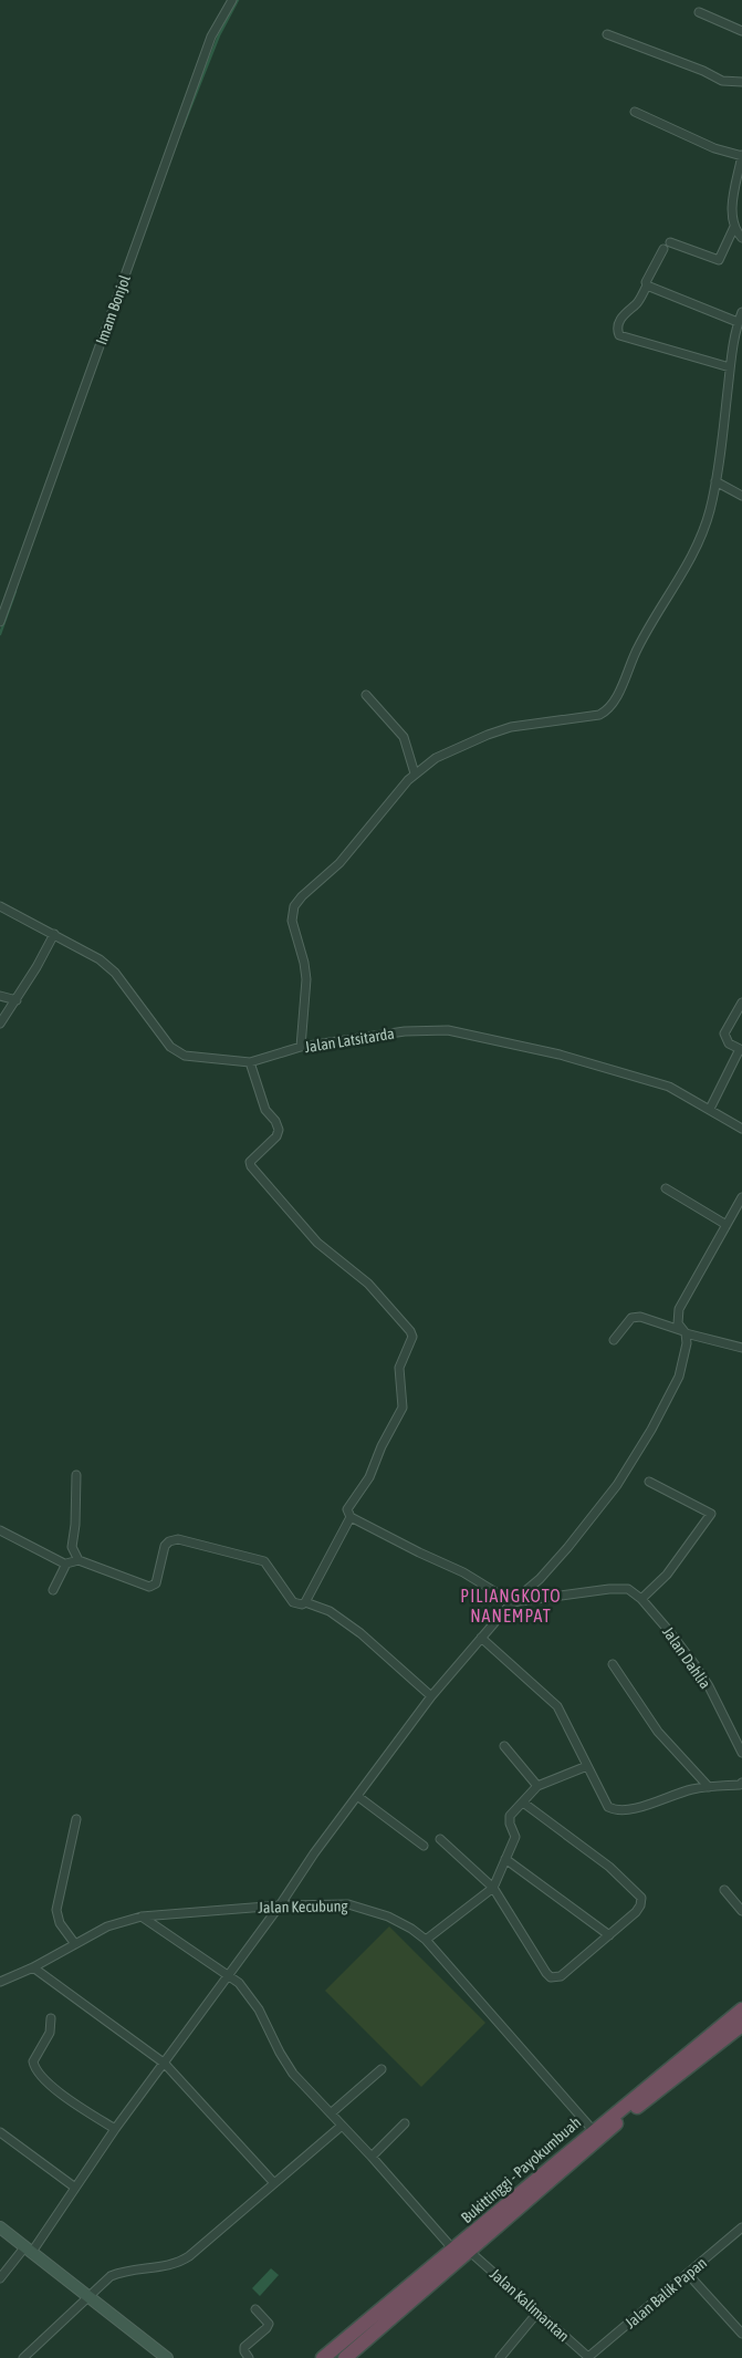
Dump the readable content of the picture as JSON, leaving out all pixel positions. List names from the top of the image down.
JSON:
{
  "streets": {
    "highway": ["Bukittinggi - Payokumbuah"],
    "street": [
      "Imam Bonjol",
      "Jalan Latsitarda",
      "Jalan Dahlia",
      "Jalan Kecubung",
      "Jalan Balik Papan",
      "Jalan Kalimantan"
    ]
  },
  "crossings": [
    ["Jalan Kecubung", "Bukittinggi - Payokumbuah"],
    ["Bukittinggi - Payokumbuah", "Jalan Kalimantan"],
    ["Jalan Balik Papan", "Jalan Kalimantan"]
  ],
  "districts": ["PILIANGKOTO NANEMPAT"]
}
